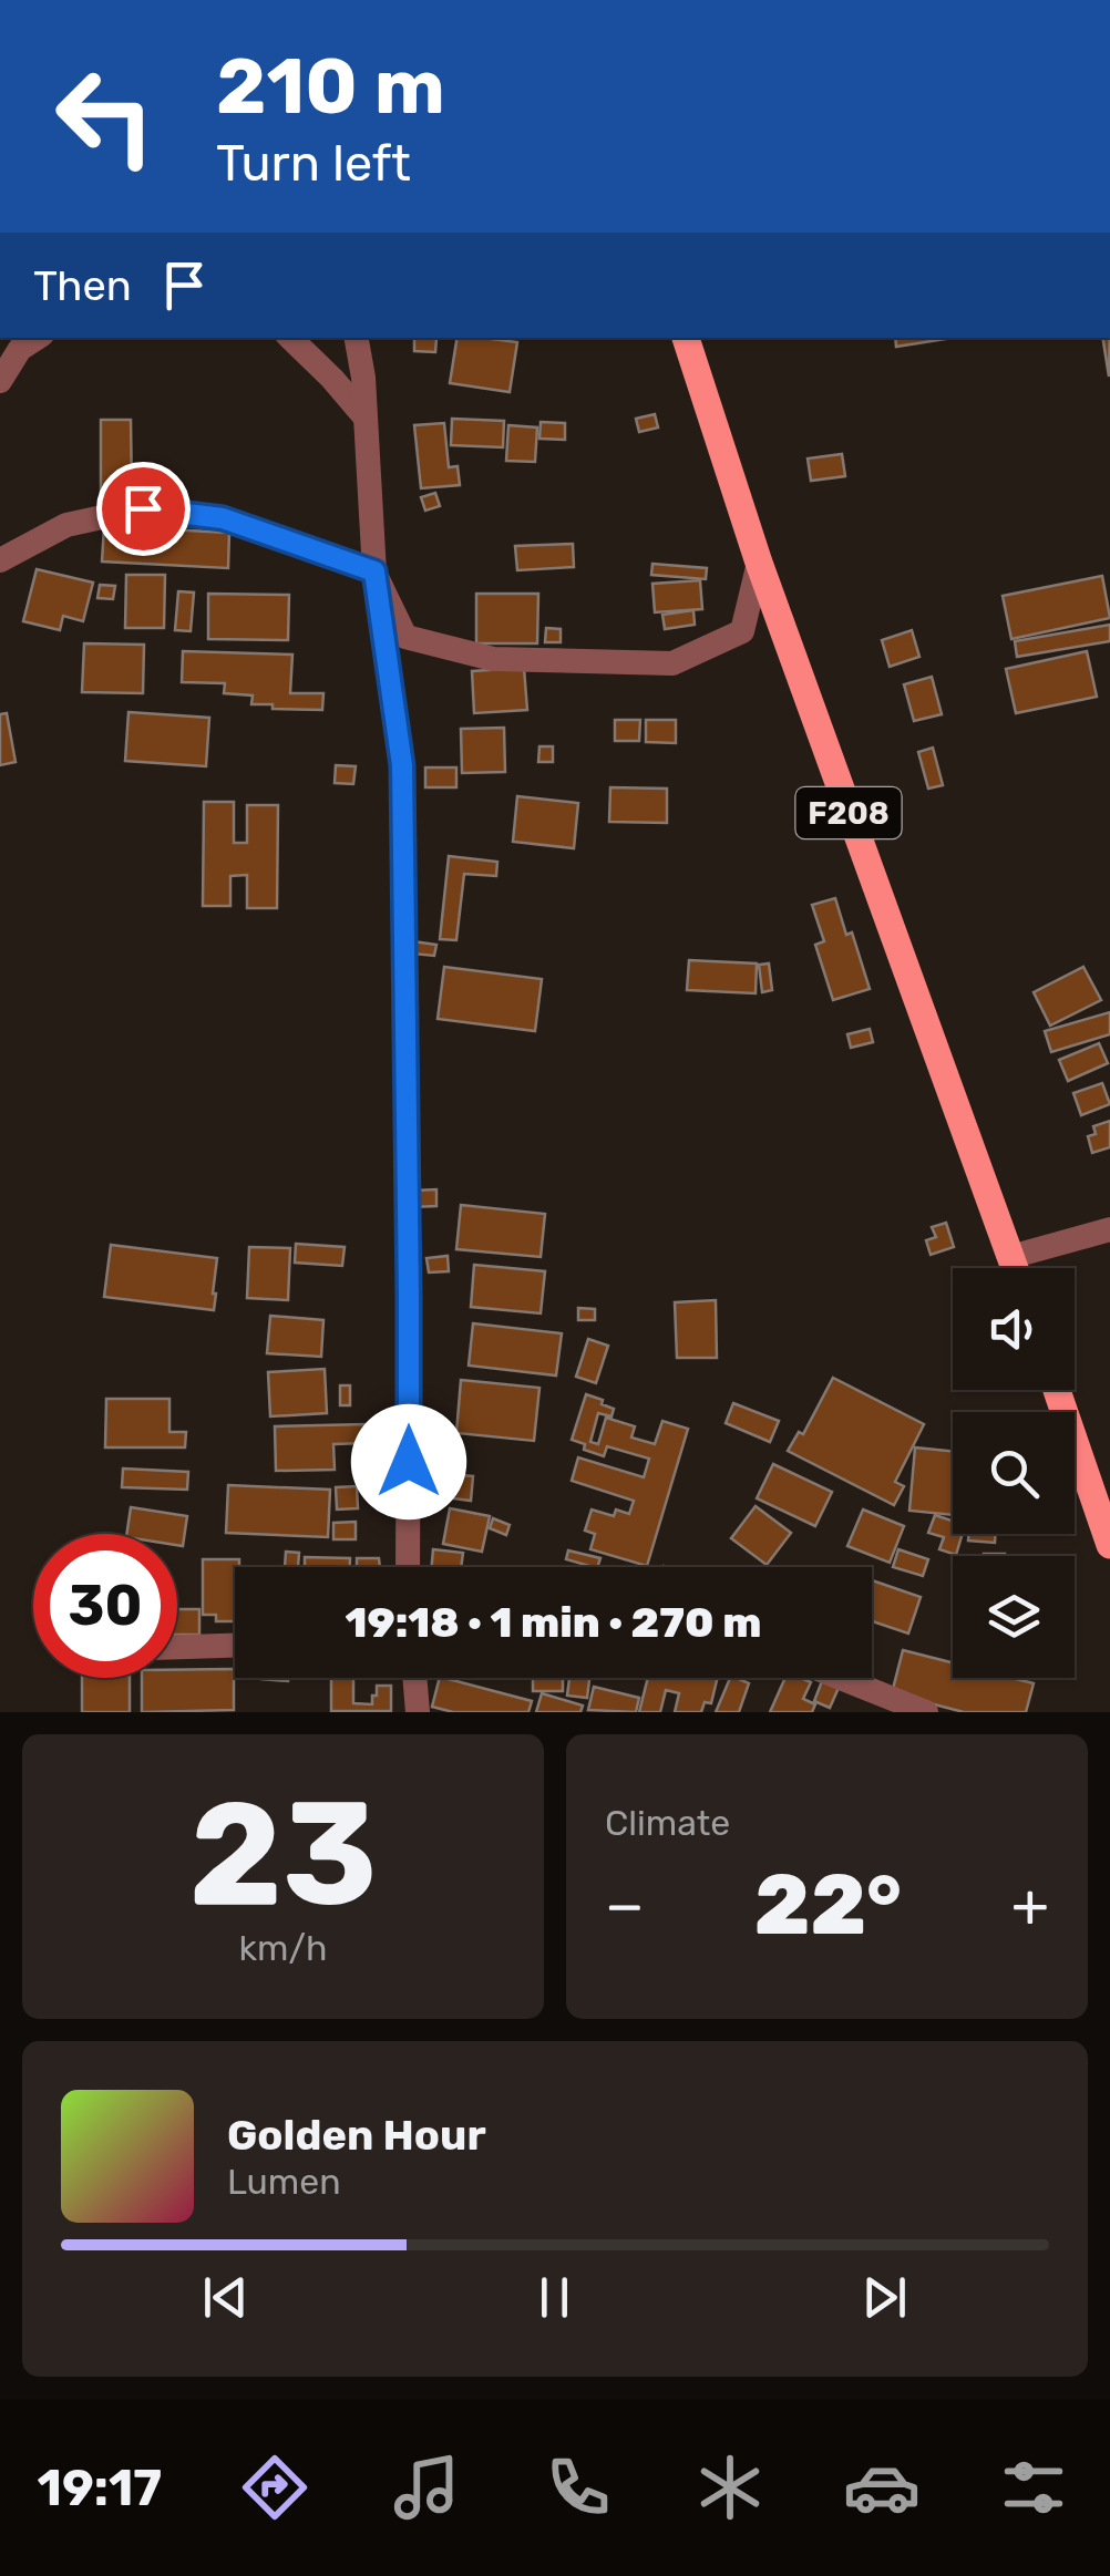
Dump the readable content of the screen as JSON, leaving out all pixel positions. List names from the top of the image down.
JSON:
{
  "streets": {
    "main road": ["F208"]
  },
  "page": {
    "turn": ["210 m", "Turn left"],
    "then": "Then",
    "limit": "30",
    "trip": "19:18 · 1 min · 270 m",
    "tile": [
      ["23", "km/h"],
      "Climate"
    ],
    "heat": ["−", "22°", "+"],
    "song": ["Golden Hour", "Lumen"],
    "tabs": "19:17"
  }
}
